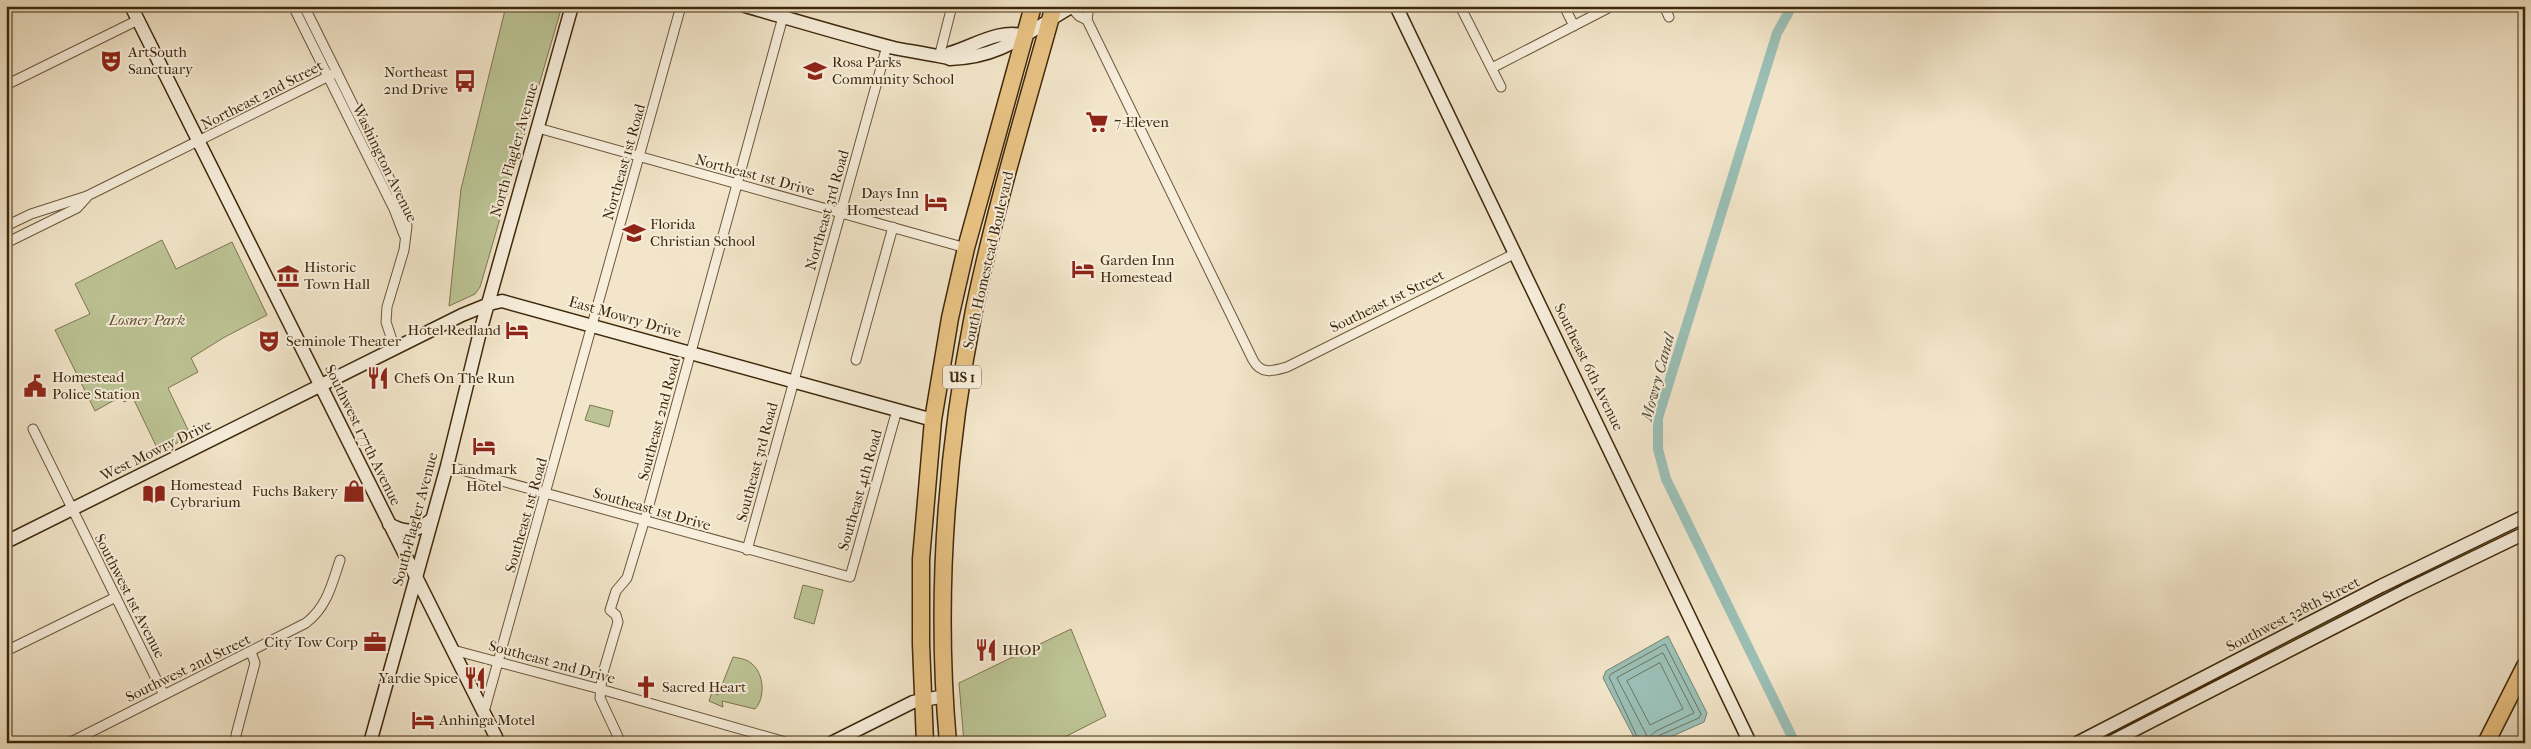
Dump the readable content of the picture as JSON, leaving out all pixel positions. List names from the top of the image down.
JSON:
{
  "streets": {
    "highway": ["South Homestead Boulevard", "US 1"],
    "street": [
      "Northeast 2nd Street",
      "North Flagler Avenue",
      "Northeast 1st Road",
      "Washington Avenue",
      "Northeast 1st Drive",
      "Northeast 3rd Road",
      "Southeast 1st Street",
      "East Mowry Drive",
      "Southeast 6th Avenue",
      "Southeast 2nd Road",
      "Southwest 177th Avenue",
      "West Mowry Drive",
      "Southeast 3rd Road",
      "Southeast 4th Road",
      "Southeast 1st Drive",
      "Southeast 1st Road",
      "South Flagler Avenue",
      "Southwest 1st Avenue",
      "Southwest 328th Street",
      "Southeast 2nd Drive",
      "Southwest 2nd Street"
    ]
  },
  "crossings": [
    ["Northeast 2nd Street", "Washington Avenue"],
    ["Northeast 2nd Street", "Southwest 177th Avenue"],
    ["North Flagler Avenue", "Northeast 1st Drive"],
    ["North Flagler Avenue", "East Mowry Drive"],
    ["North Flagler Avenue", "South Flagler Avenue"],
    ["Northeast 1st Road", "Northeast 1st Drive"],
    ["Northeast 1st Road", "East Mowry Drive"],
    ["Northeast 1st Road", "Southeast 1st Road"],
    ["Northeast 1st Drive", "Northeast 3rd Road"],
    ["Northeast 1st Drive", "South Homestead Boulevard"],
    ["Northeast 1st Drive", "Southeast 2nd Road"],
    ["Northeast 3rd Road", "East Mowry Drive"],
    ["Northeast 3rd Road", "Southeast 3rd Road"],
    ["South Homestead Boulevard", "East Mowry Drive"],
    ["South Homestead Boulevard", "US 1"],
    ["Southeast 1st Street", "Southeast 6th Avenue"],
    ["East Mowry Drive", "Southeast 2nd Road"],
    ["East Mowry Drive", "Southwest 177th Avenue"],
    ["East Mowry Drive", "West Mowry Drive"],
    ["East Mowry Drive", "Southeast 3rd Road"],
    ["East Mowry Drive", "Southeast 4th Road"],
    ["East Mowry Drive", "Southeast 1st Road"],
    ["East Mowry Drive", "South Flagler Avenue"],
    ["Southeast 2nd Road", "Southeast 1st Drive"],
    ["Southeast 2nd Road", "Southeast 2nd Drive"],
    ["Southwest 177th Avenue", "West Mowry Drive"],
    ["Southwest 177th Avenue", "Southeast 1st Road"],
    ["Southwest 177th Avenue", "South Flagler Avenue"],
    ["Southwest 177th Avenue", "Southeast 2nd Drive"],
    ["West Mowry Drive", "Southwest 1st Avenue"],
    ["Southeast 3rd Road", "Southeast 1st Drive"],
    ["Southeast 4th Road", "Southeast 1st Drive"],
    ["Southeast 1st Drive", "Southeast 1st Road"],
    ["Southeast 1st Drive", "South Flagler Avenue"],
    ["Southeast 1st Road", "Southeast 2nd Drive"],
    ["Southwest 1st Avenue", "Southwest 2nd Street"]
  ],
  "water": ["Mowry Canal"],
  "parks": ["Losner Park"],
  "places": {
    "theatre": ["ArtSouth Sanctuary", "Seminole Theater"],
    "school or university": ["Rosa Parks Community School", "Florida Christian School"],
    "bus stop": ["Northeast 2nd Drive"],
    "supermarket": ["7-Eleven"],
    "hotel": [
      "Days Inn Homestead",
      "Garden Inn Homestead",
      "Hotel Redland",
      "Landmark Hotel",
      "Anhinga Motel"
    ],
    "museum": ["Historic Town Hall"],
    "restaurant": ["Chefs On The Run", "IHOP", "Yardie Spice"],
    "public building": ["Homestead Police Station"],
    "shop": ["Fuchs Bakery"],
    "library": ["Homestead Cybrarium"],
    "office": ["City Tow Corp"],
    "church": ["Sacred Heart"]
  }
}
